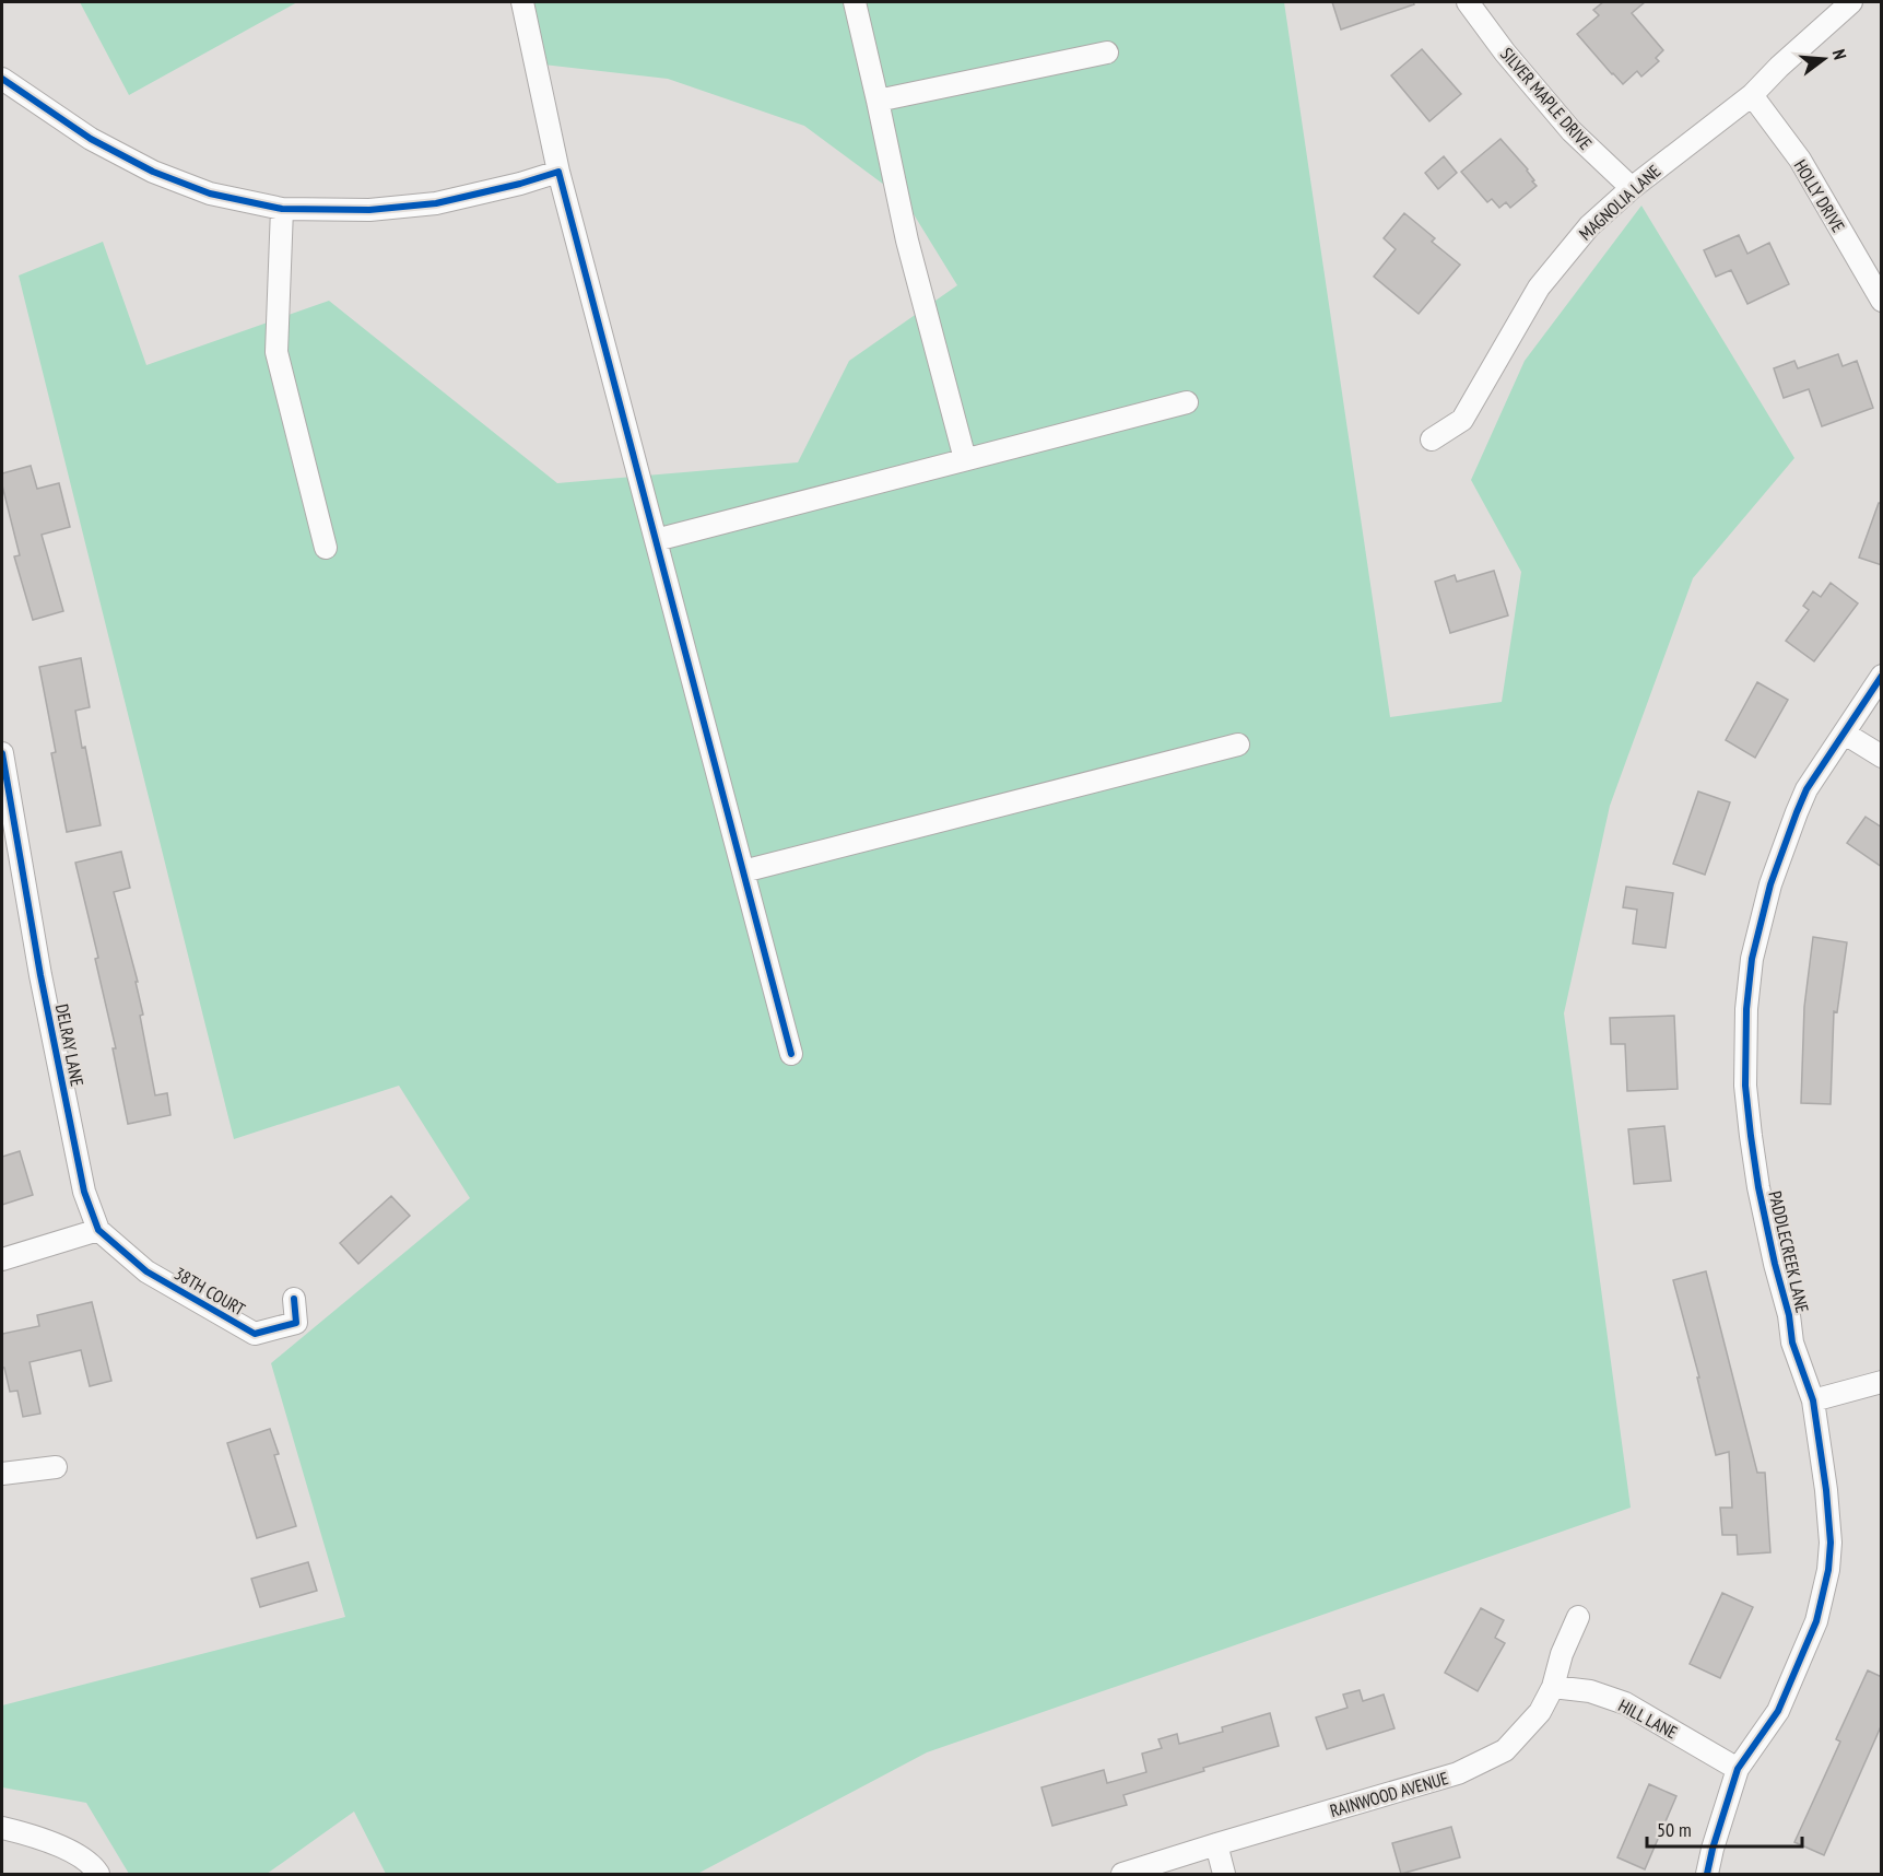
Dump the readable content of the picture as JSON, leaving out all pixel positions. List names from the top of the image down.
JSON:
{
  "streets": {
    "street": [
      "SILVER MAPLE DRIVE",
      "HOLLY DRIVE",
      "MAGNOLIA LANE",
      "DELRAY LANE",
      "PADDLECREEK LANE",
      "38TH COURT",
      "HILL LANE",
      "RAINWOOD AVENUE"
    ]
  },
  "crossings": [
    ["SILVER MAPLE DRIVE", "MAGNOLIA LANE"],
    ["HOLLY DRIVE", "MAGNOLIA LANE"],
    ["DELRAY LANE", "38TH COURT"],
    ["PADDLECREEK LANE", "HILL LANE"],
    ["HILL LANE", "RAINWOOD AVENUE"]
  ],
  "scale_bar": "50 m",
  "north": "right"
}
